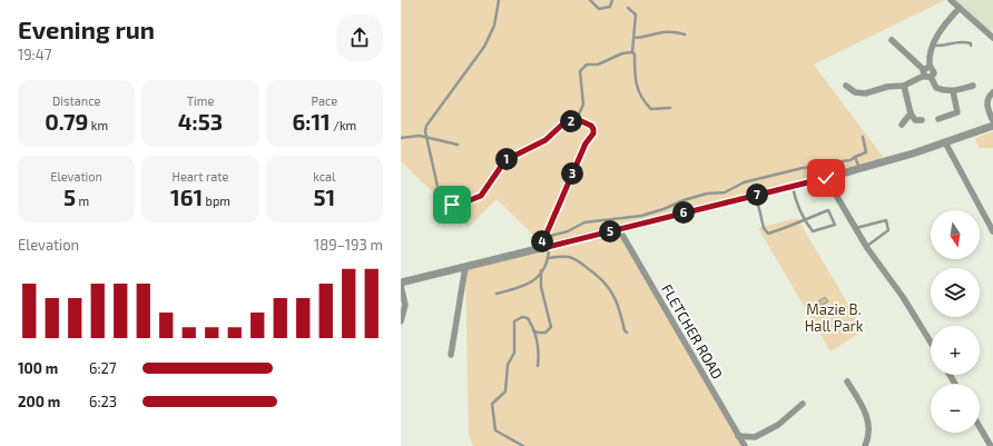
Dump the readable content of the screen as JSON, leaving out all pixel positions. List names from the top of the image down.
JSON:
{
  "streets": {
    "street": ["FLETCHER ROAD"]
  },
  "parks": ["Mazie B. Hall Park"],
  "north": "bottom",
  "page": {
    "heading": ["Evening run", "19:47"],
    "stats": [
      ["Distance", "0.79 km"],
      ["Time", "4:53"],
      ["Pace", "6:11 /km"],
      ["Elevation", "5 m"],
      ["Heart rate", "161 bpm"],
      ["kcal", "51"]
    ],
    "pins": [
      "2",
      "1",
      "3",
      "7",
      "6",
      "5",
      "4"
    ],
    "map_buttons": ["+", "−"],
    "chart": ["Elevation", "189–193 m"],
    "list": [
      {
        "name": "100 m",
        "note": "6:27"
      },
      {
        "name": "200 m",
        "note": "6:23"
      }
    ]
  }
}
